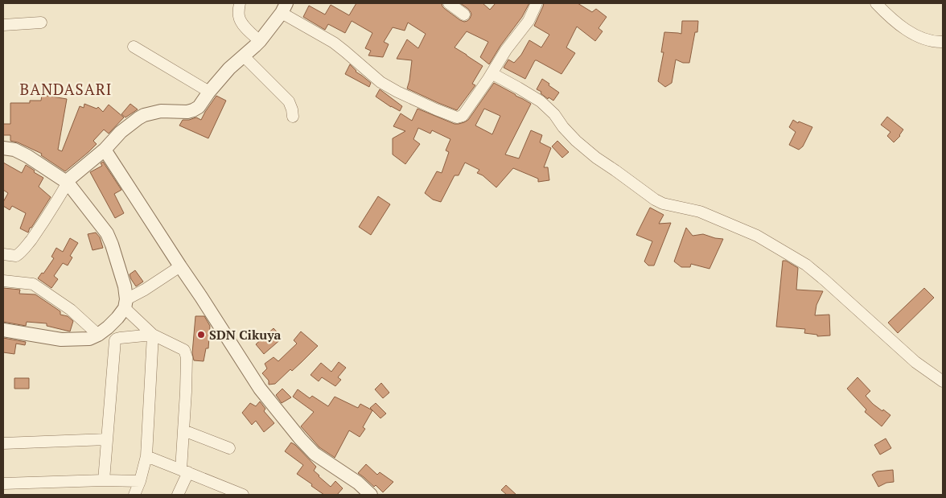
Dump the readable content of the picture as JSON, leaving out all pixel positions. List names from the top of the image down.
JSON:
{
  "districts": ["BANDASARI"],
  "places": ["SDN Cikuya"]
}
